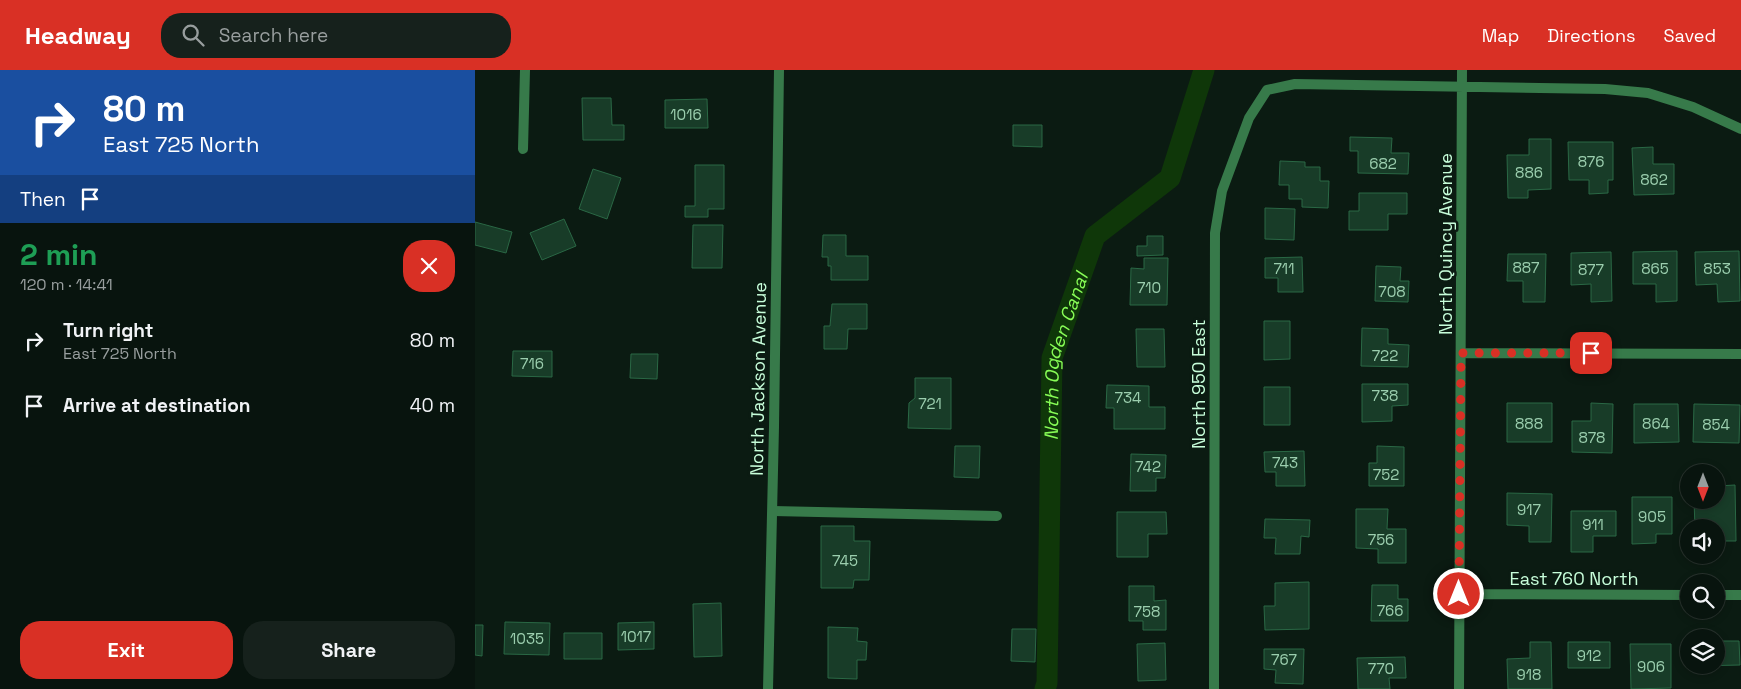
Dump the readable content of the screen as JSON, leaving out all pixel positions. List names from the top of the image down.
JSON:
{
  "streets": {
    "street": [
      "North Quincy Avenue",
      "North Jackson Avenue",
      "North 950 East",
      "East 760 North"
    ]
  },
  "crossings": [
    ["North Quincy Avenue", "North 950 East"],
    ["North Quincy Avenue", "East 760 North"]
  ],
  "water": ["North Ogden Canal"],
  "house_numbers": [
    "1016",
    "876",
    "682",
    "886",
    "862",
    "887",
    "711",
    "865",
    "853",
    "877",
    "710",
    "708",
    "722",
    "716",
    "738",
    "734",
    "721",
    "888",
    "864",
    "854",
    "878",
    "743",
    "742",
    "752",
    "917",
    "905",
    "911",
    "756",
    "745",
    "766",
    "758",
    "1017",
    "1035",
    "912",
    "767",
    "906",
    "770",
    "918"
  ],
  "north": "bottom",
  "page": {
    "header": "Headway",
    "search": "Search here",
    "nav": ["Map", "Directions", "Saved"],
    "turn": ["80 m", "East 725 North"],
    "then": "Then",
    "heading": ["2 min", "120 m · 14:41"],
    "list": [
      {
        "name": "Turn right",
        "note": "East 725 North",
        "value": "80 m"
      },
      {
        "name": "Arrive at destination",
        "value": "40 m"
      }
    ],
    "buttons": ["Exit", "Share"]
  }
}
